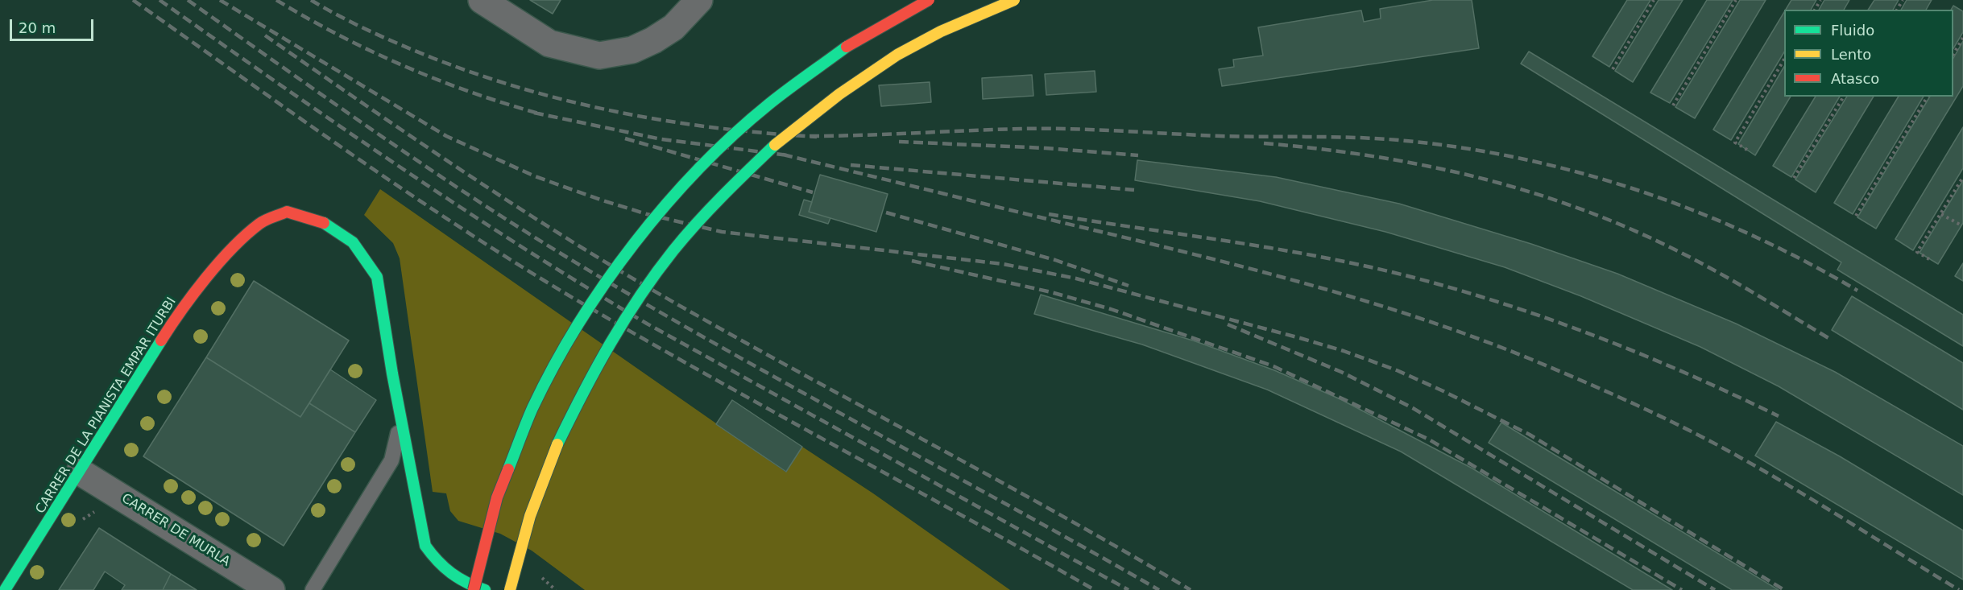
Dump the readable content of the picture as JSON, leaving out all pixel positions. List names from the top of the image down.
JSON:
{
  "streets": {
    "main road": ["CARRER DE LA PIANISTA EMPAR ITURBI"],
    "street": ["CARRER DE MURLA"]
  },
  "crossings": [
    ["CARRER DE LA PIANISTA EMPAR ITURBI", "CARRER DE MURLA"]
  ],
  "legend": ["Fluido", "Lento", "Atasco"],
  "scale_bar": "20 m"
}
